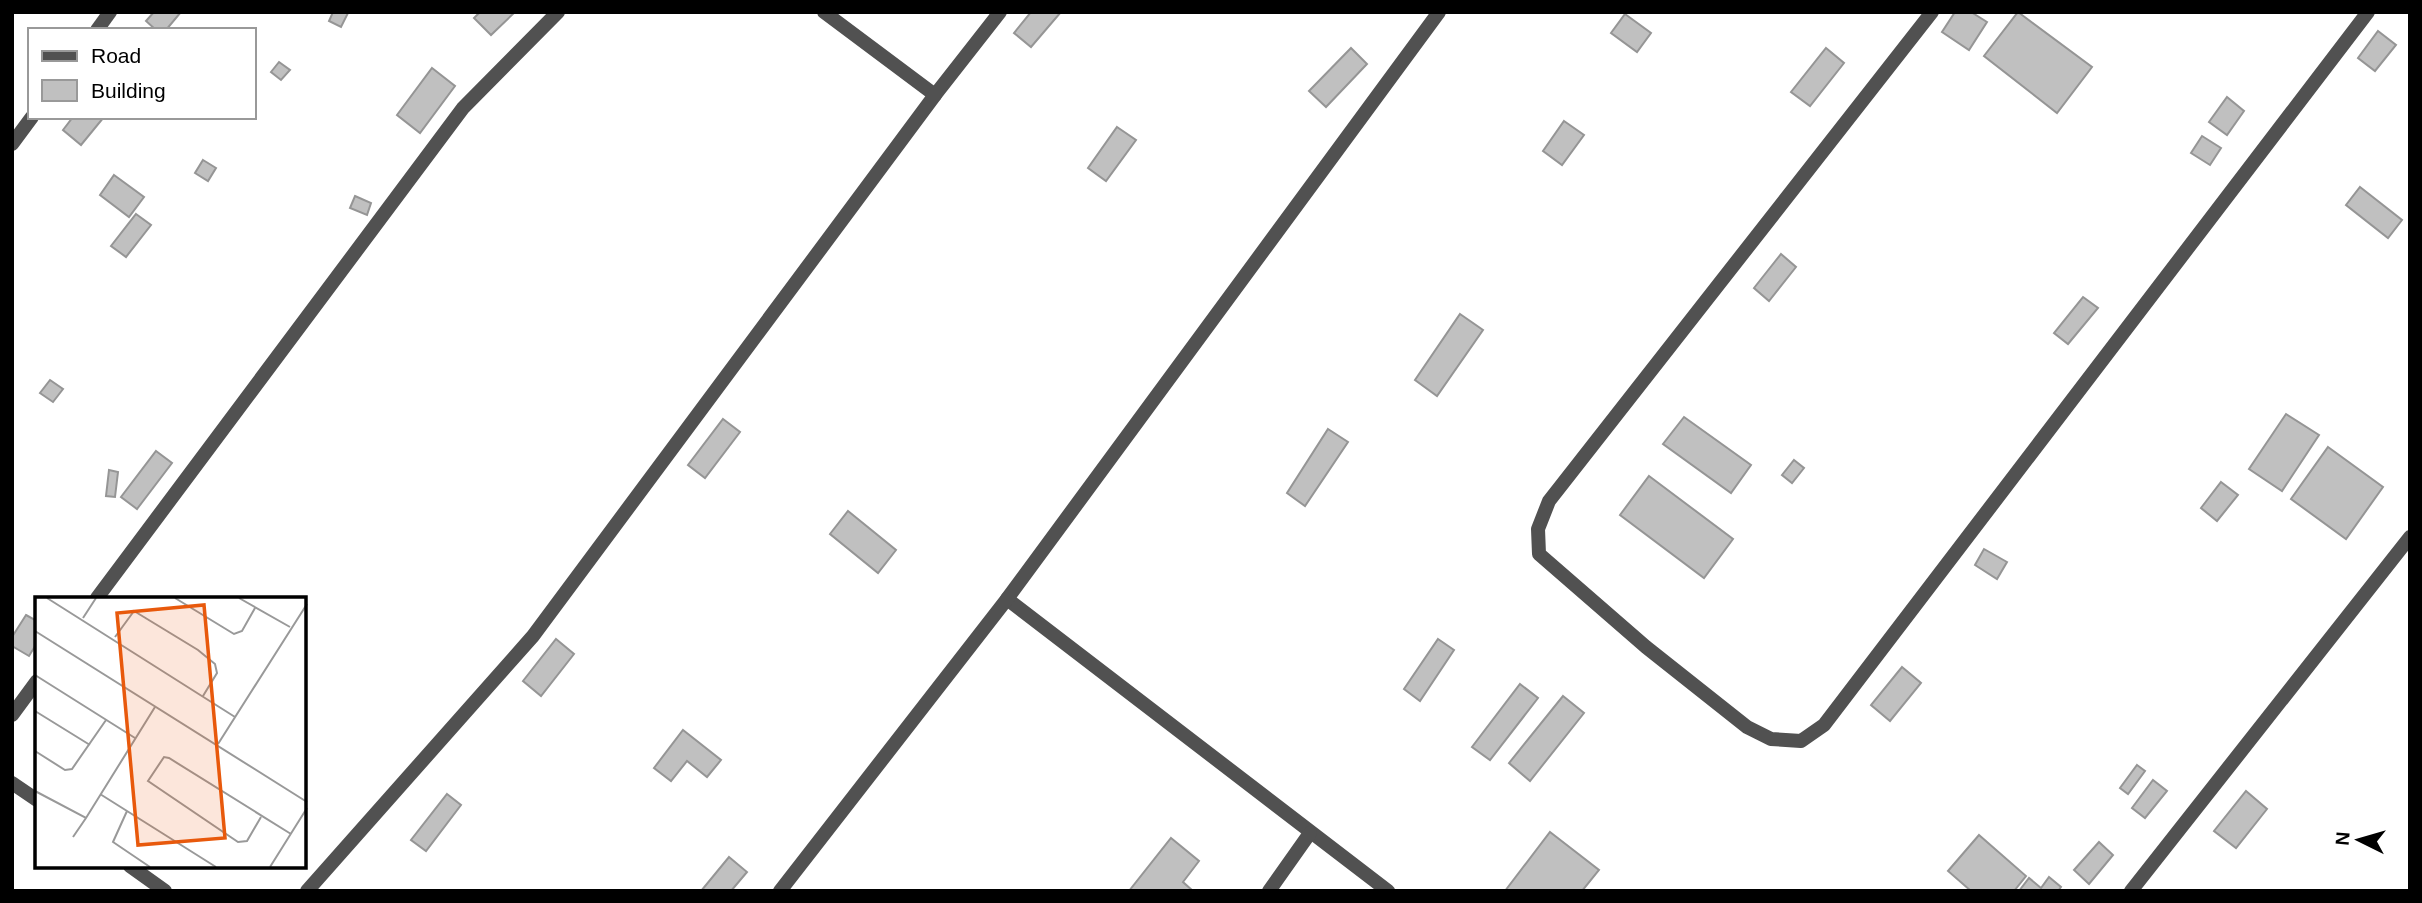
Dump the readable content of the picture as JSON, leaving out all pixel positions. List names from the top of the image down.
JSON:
{
  "legend": ["Road", "Building"],
  "north": "left"
}
